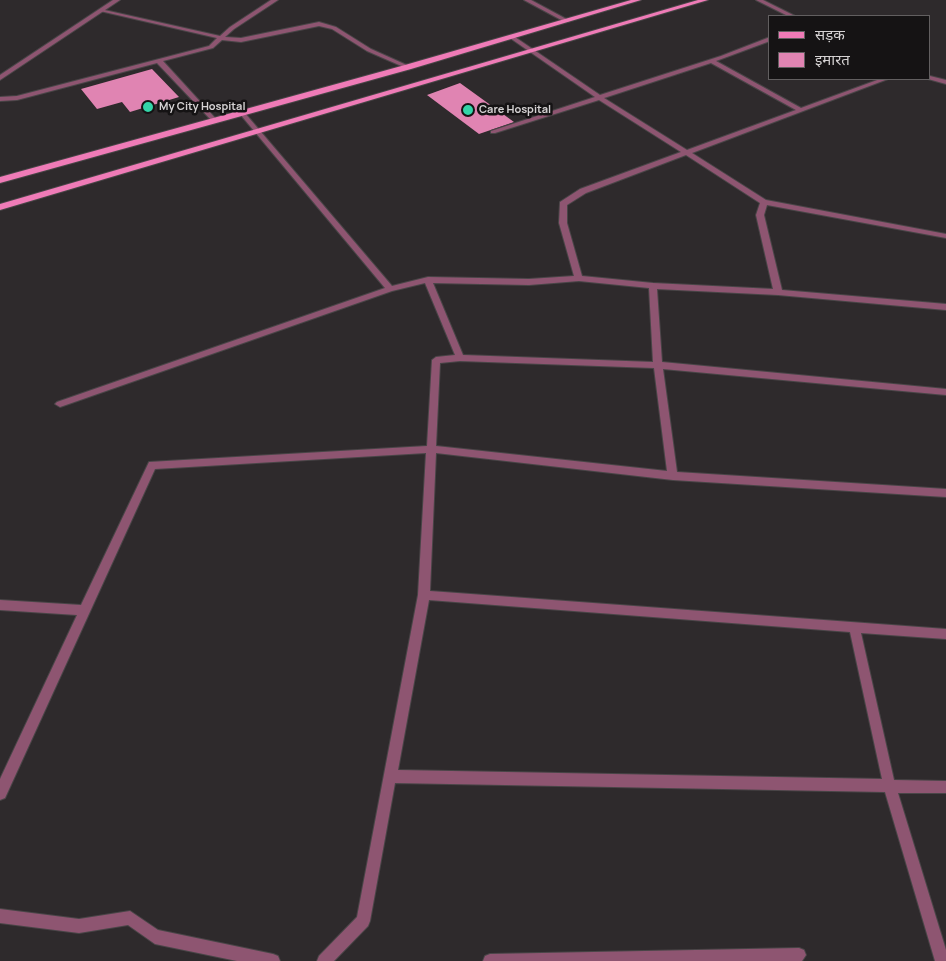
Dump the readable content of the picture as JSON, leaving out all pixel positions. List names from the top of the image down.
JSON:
{
  "places": ["My City Hospital", "Care Hospital"],
  "legend": ["सड़क", "इमारत"]
}
